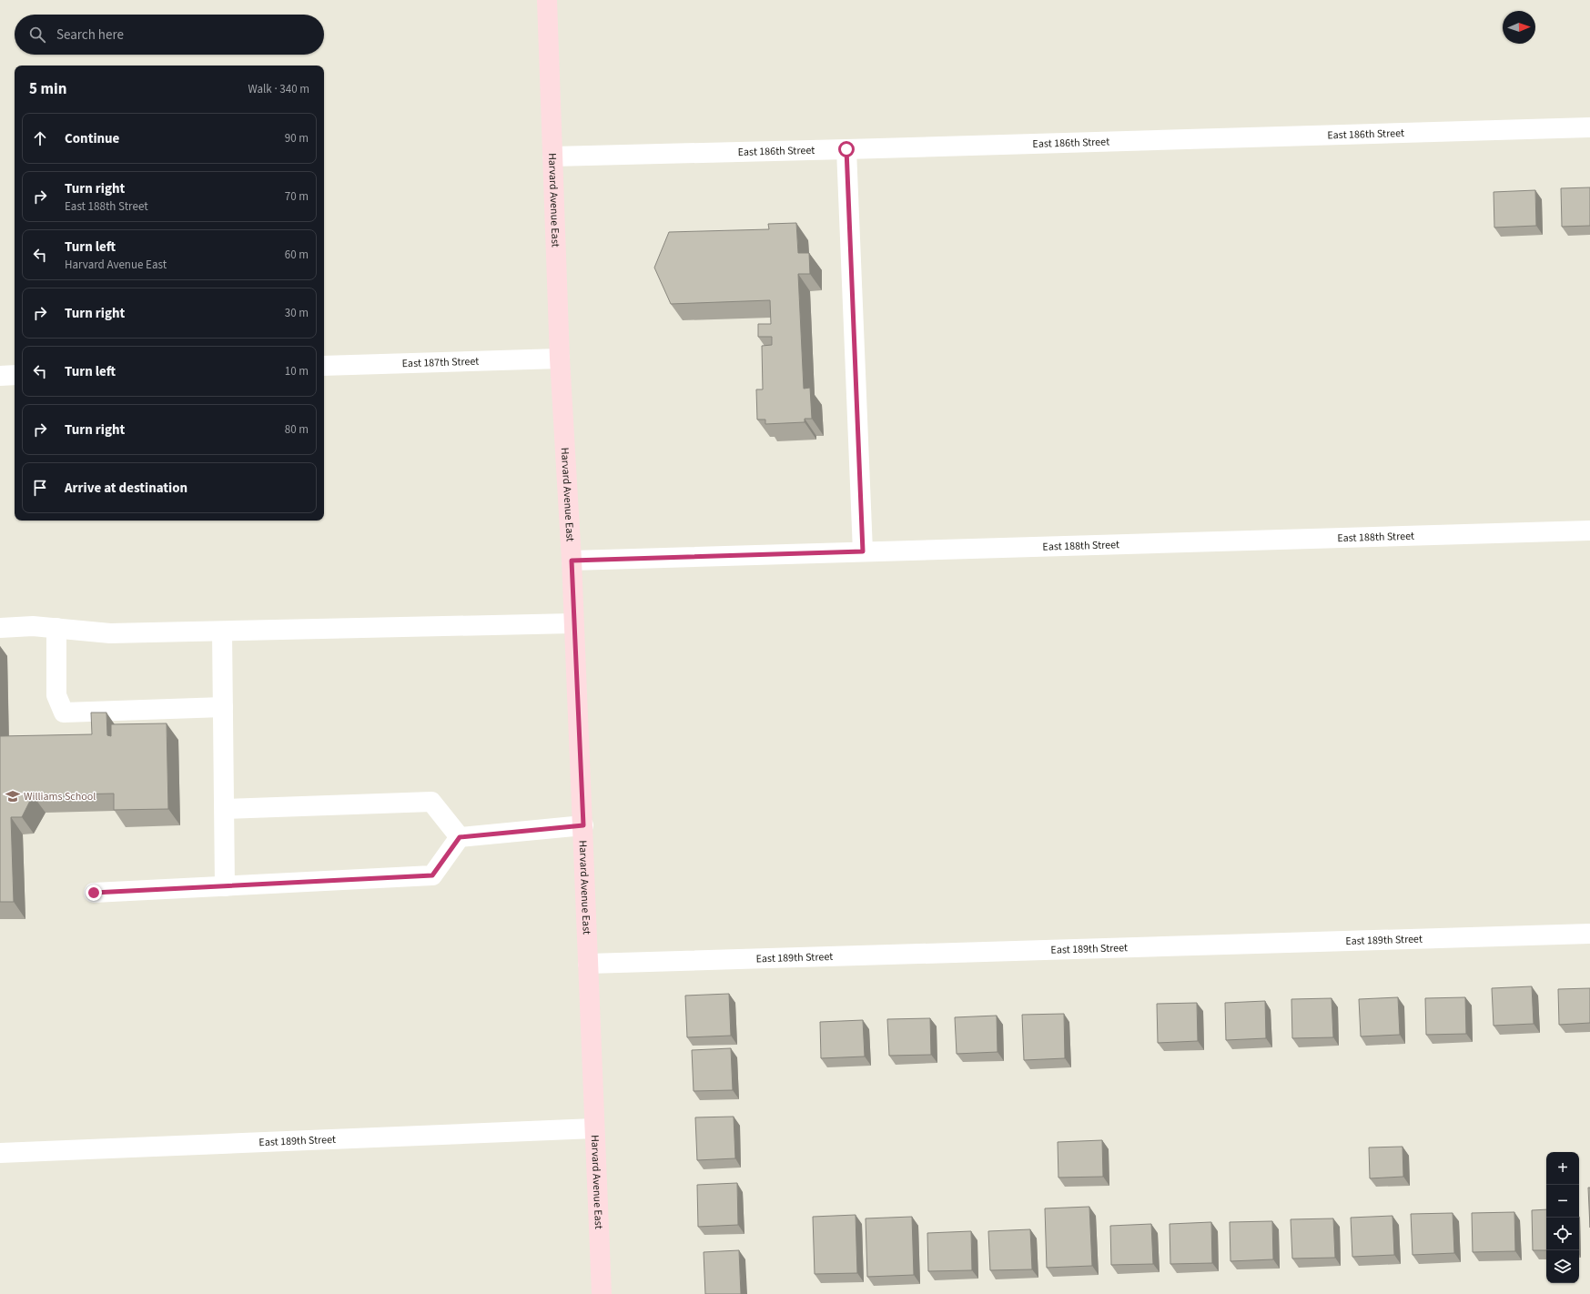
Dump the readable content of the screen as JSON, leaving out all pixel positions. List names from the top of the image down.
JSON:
{
  "streets": {
    "main road": ["Harvard Avenue East"],
    "street": [
      "East 186th Street",
      "East 187th Street",
      "East 188th Street",
      "East 189th Street"
    ]
  },
  "crossings": [
    ["East 186th Street", "Harvard Avenue East"],
    ["Harvard Avenue East", "East 187th Street"],
    ["Harvard Avenue East", "East 188th Street"],
    ["Harvard Avenue East", "East 189th Street"]
  ],
  "places": {
    "school or university": ["Williams School"]
  },
  "north": "right",
  "page": {
    "search": "Search here",
    "heading": ["5 min", "Walk · 340 m"],
    "list": [
      ["Continue", "90 m"],
      ["Turn right", "East 188th Street", "70 m"],
      ["Turn left", "Harvard Avenue East", "60 m"],
      ["Turn right", "30 m"],
      ["Turn left", "10 m"],
      ["Turn right", "80 m"],
      "Arrive at destination"
    ],
    "map_buttons": ["+", "−"]
  }
}
